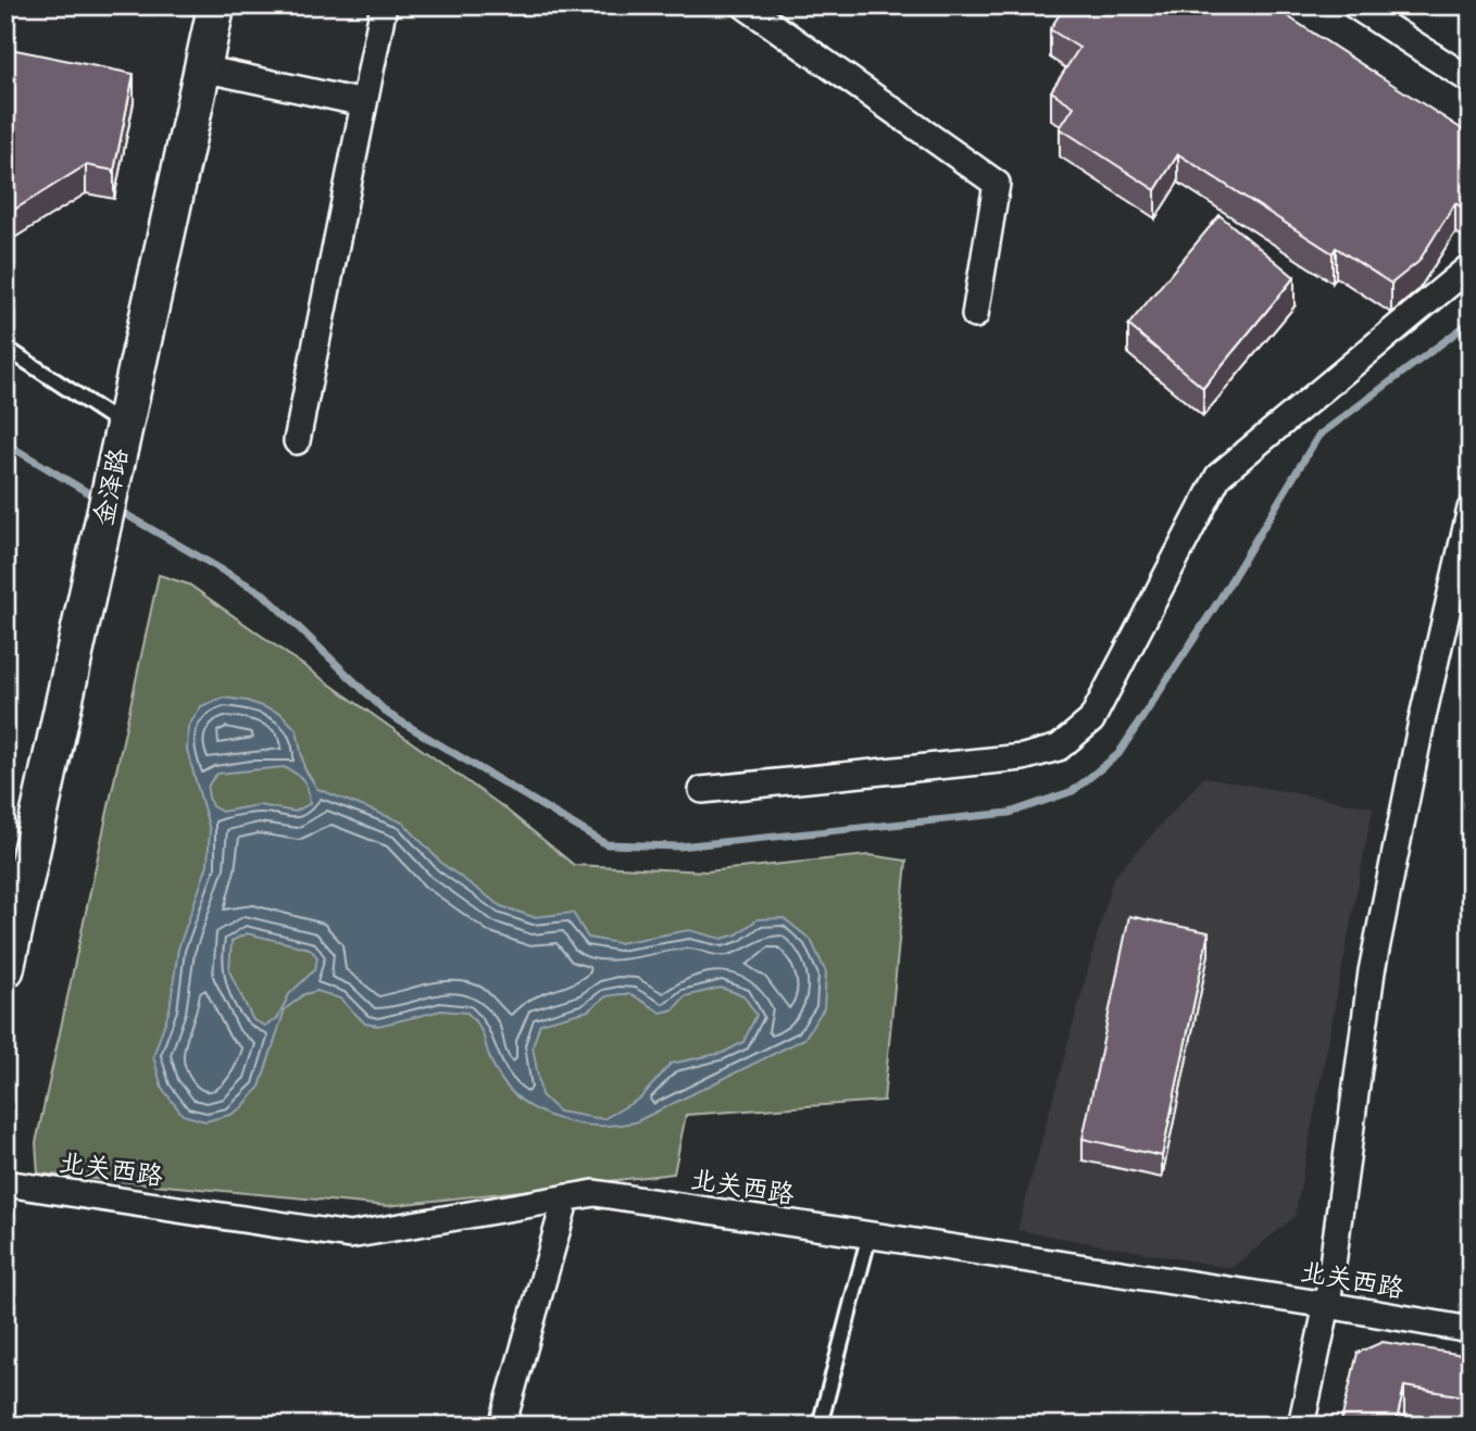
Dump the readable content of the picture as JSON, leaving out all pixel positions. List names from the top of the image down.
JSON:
{
  "streets": {
    "main road": ["金泽路"],
    "street": ["北关西路"]
  }
}
